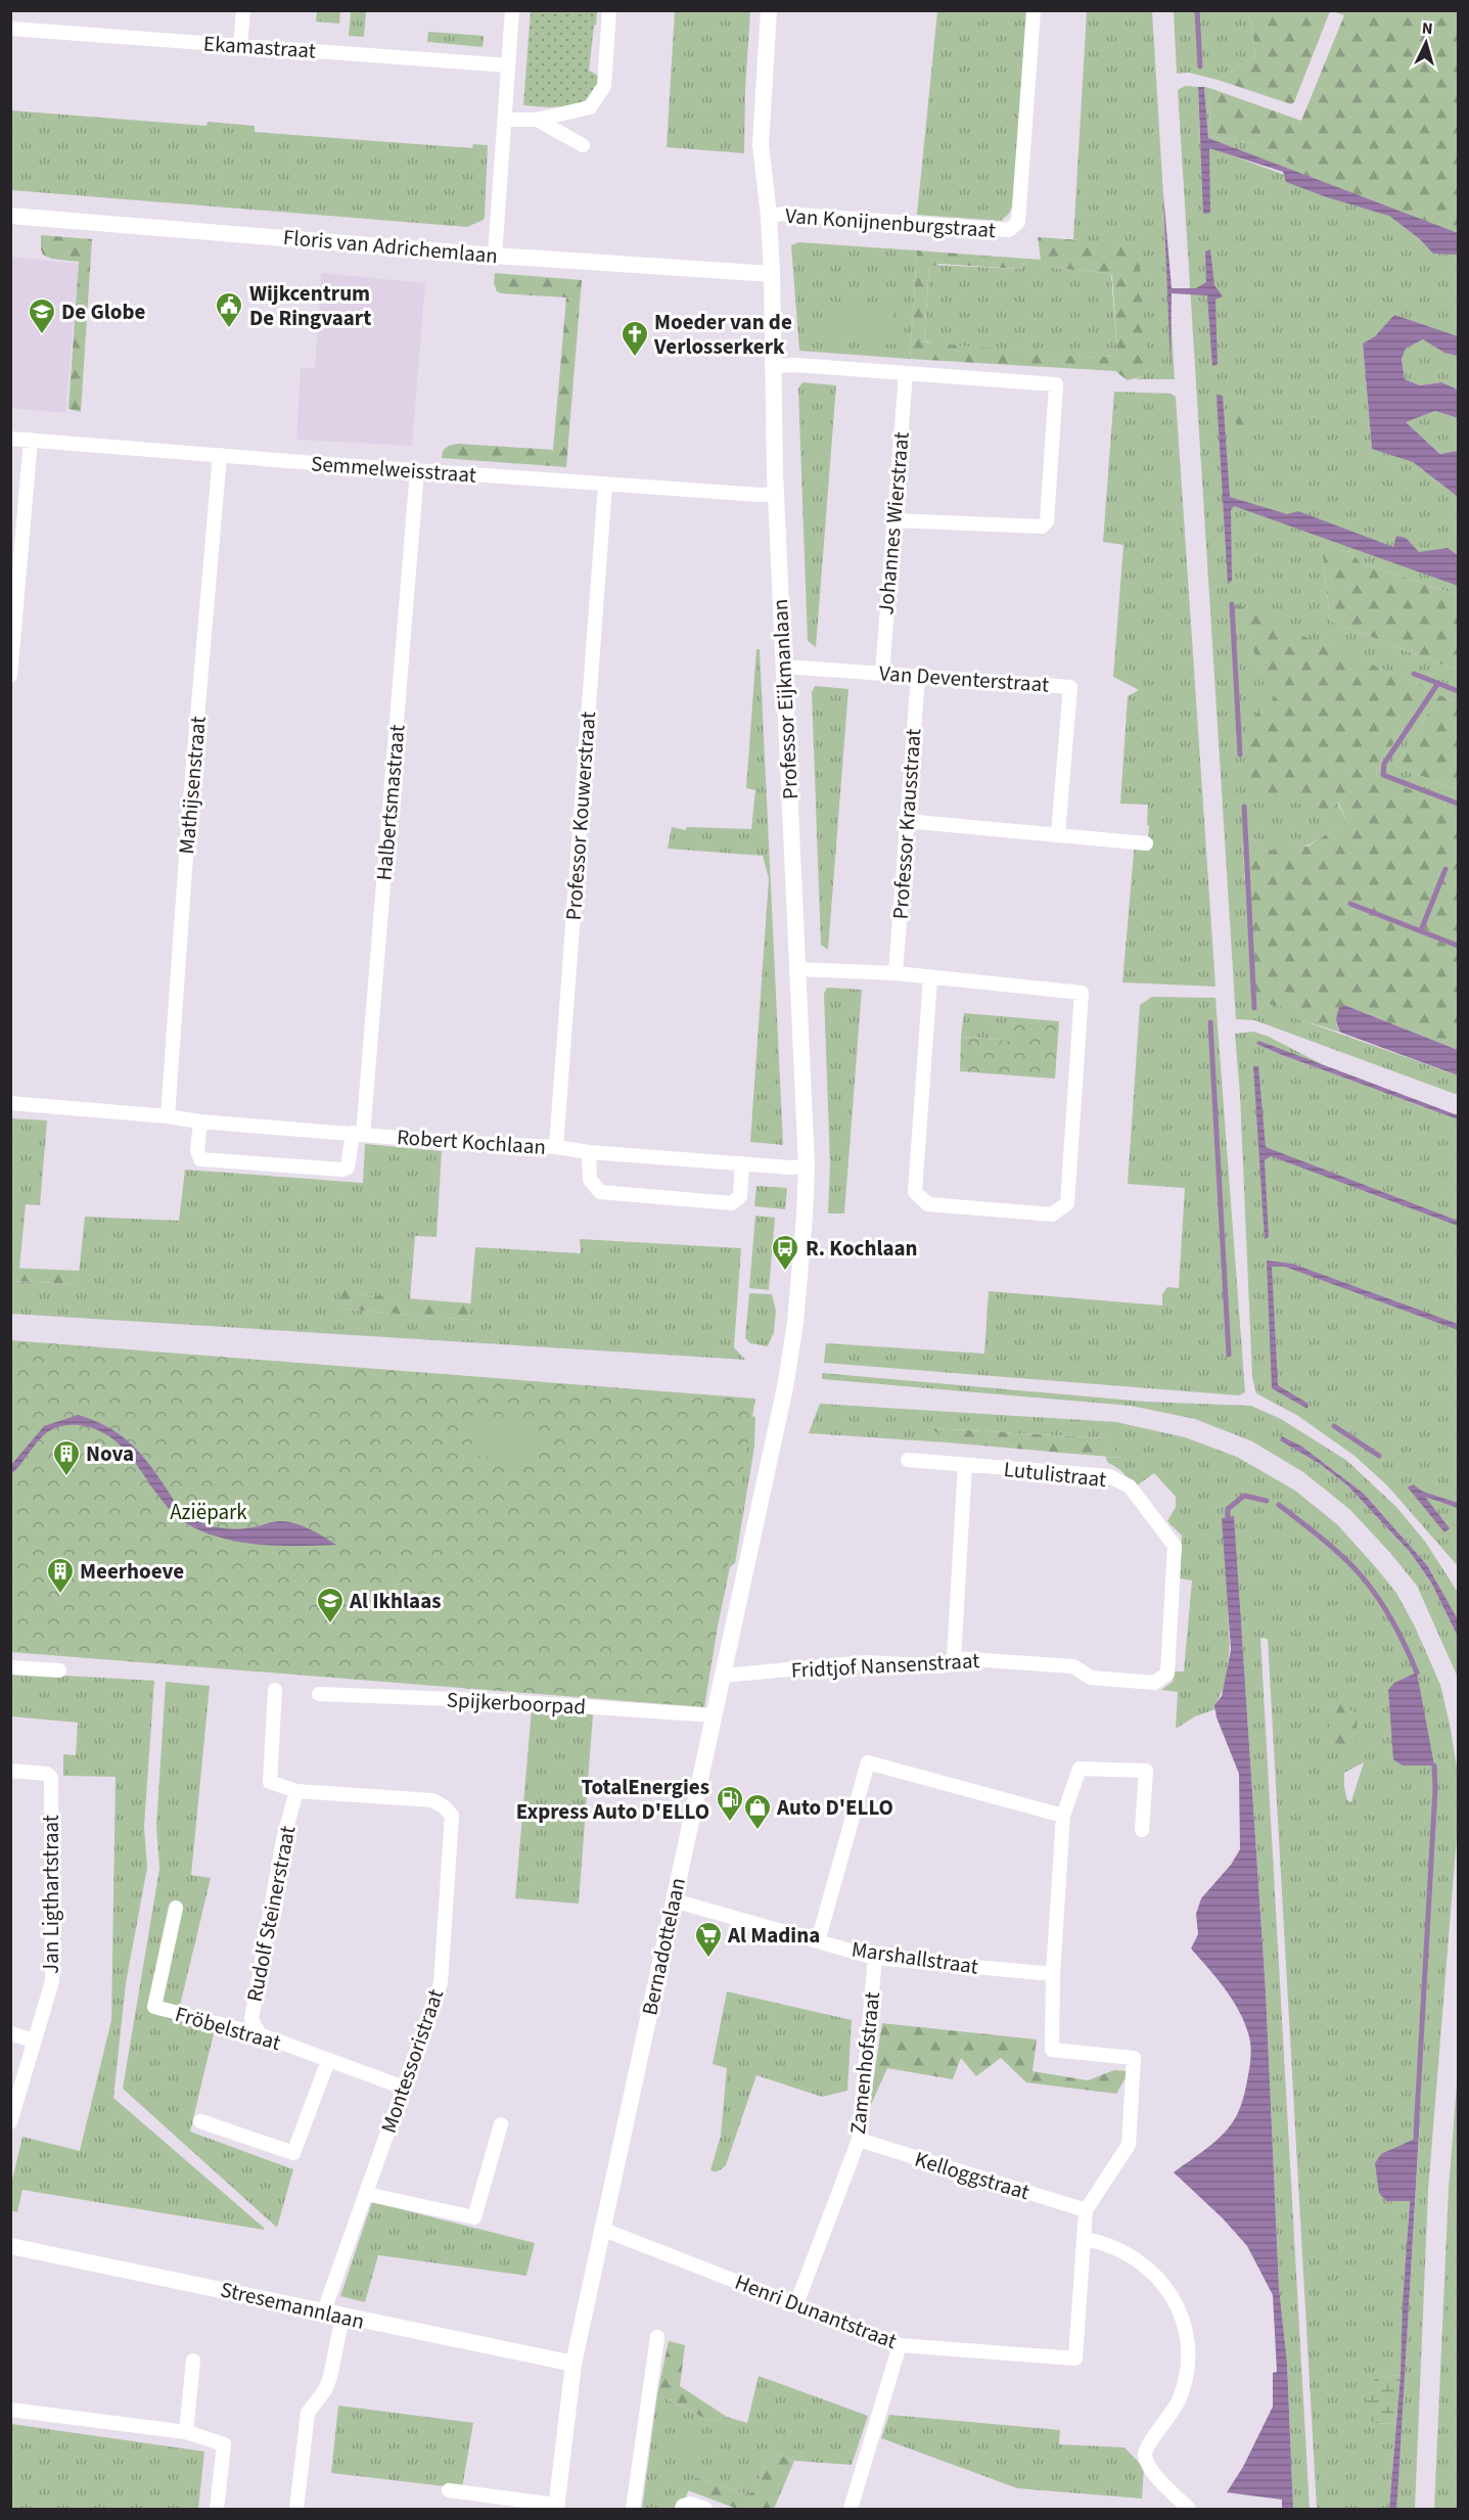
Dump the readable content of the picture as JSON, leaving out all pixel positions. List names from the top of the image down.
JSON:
{
  "streets": {
    "street": [
      "Ekamastraat",
      "Van Konijnenburgstraat",
      "Floris van Adrichemlaan",
      "Semmelweisstraat",
      "Johannes Wierstraat",
      "Van Deventerstraat",
      "Professor Eijkmanlaan",
      "Mathijsenstraat",
      "Halbertsmastraat",
      "Professor Kouwerstraat",
      "Professor Krausstraat",
      "Robert Kochlaan",
      "Lutulistraat",
      "Fridtjof Nansenstraat",
      "Spijkerboorpad",
      "Jan Ligthartstraat",
      "Rudolf Steinerstraat",
      "Bernadottelaan",
      "Marshallstraat",
      "Fröbelstraat",
      "Montessoristraat",
      "Zamenhofstraat",
      "Kelloggstraat",
      "Stresemannlaan",
      "Henri Dunantstraat"
    ]
  },
  "crossings": [
    ["Van Konijnenburgstraat", "Professor Eijkmanlaan"],
    ["Floris van Adrichemlaan", "Professor Eijkmanlaan"],
    ["Semmelweisstraat", "Professor Eijkmanlaan"],
    ["Semmelweisstraat", "Mathijsenstraat"],
    ["Semmelweisstraat", "Halbertsmastraat"],
    ["Semmelweisstraat", "Professor Kouwerstraat"],
    ["Johannes Wierstraat", "Van Deventerstraat"],
    ["Van Deventerstraat", "Professor Eijkmanlaan"],
    ["Van Deventerstraat", "Professor Krausstraat"],
    ["Professor Eijkmanlaan", "Robert Kochlaan"],
    ["Professor Eijkmanlaan", "Bernadottelaan"],
    ["Mathijsenstraat", "Robert Kochlaan"],
    ["Halbertsmastraat", "Robert Kochlaan"],
    ["Professor Kouwerstraat", "Robert Kochlaan"],
    ["Lutulistraat", "Fridtjof Nansenstraat"],
    ["Fridtjof Nansenstraat", "Bernadottelaan"],
    ["Spijkerboorpad", "Bernadottelaan"],
    ["Rudolf Steinerstraat", "Fröbelstraat"],
    ["Rudolf Steinerstraat", "Montessoristraat"],
    ["Bernadottelaan", "Marshallstraat"],
    ["Bernadottelaan", "Stresemannlaan"],
    ["Bernadottelaan", "Henri Dunantstraat"],
    ["Marshallstraat", "Zamenhofstraat"],
    ["Fröbelstraat", "Montessoristraat"],
    ["Montessoristraat", "Stresemannlaan"],
    ["Zamenhofstraat", "Kelloggstraat"],
    ["Zamenhofstraat", "Henri Dunantstraat"]
  ],
  "parks": ["Aziëpark"],
  "places": {
    "public building": ["Wijkcentrum De Ringvaart"],
    "school or university": ["De Globe", "Al Ikhlaas"],
    "church": ["Moeder van de Verlosserkerk"],
    "bus stop": ["R. Kochlaan"],
    "building": ["Nova", "Meerhoeve"],
    "fuel station": ["TotalEnergies Express Auto D'ELLO"],
    "shop": ["Auto D'ELLO"],
    "supermarket": ["Al Madina"]
  },
  "north": "top"
}
